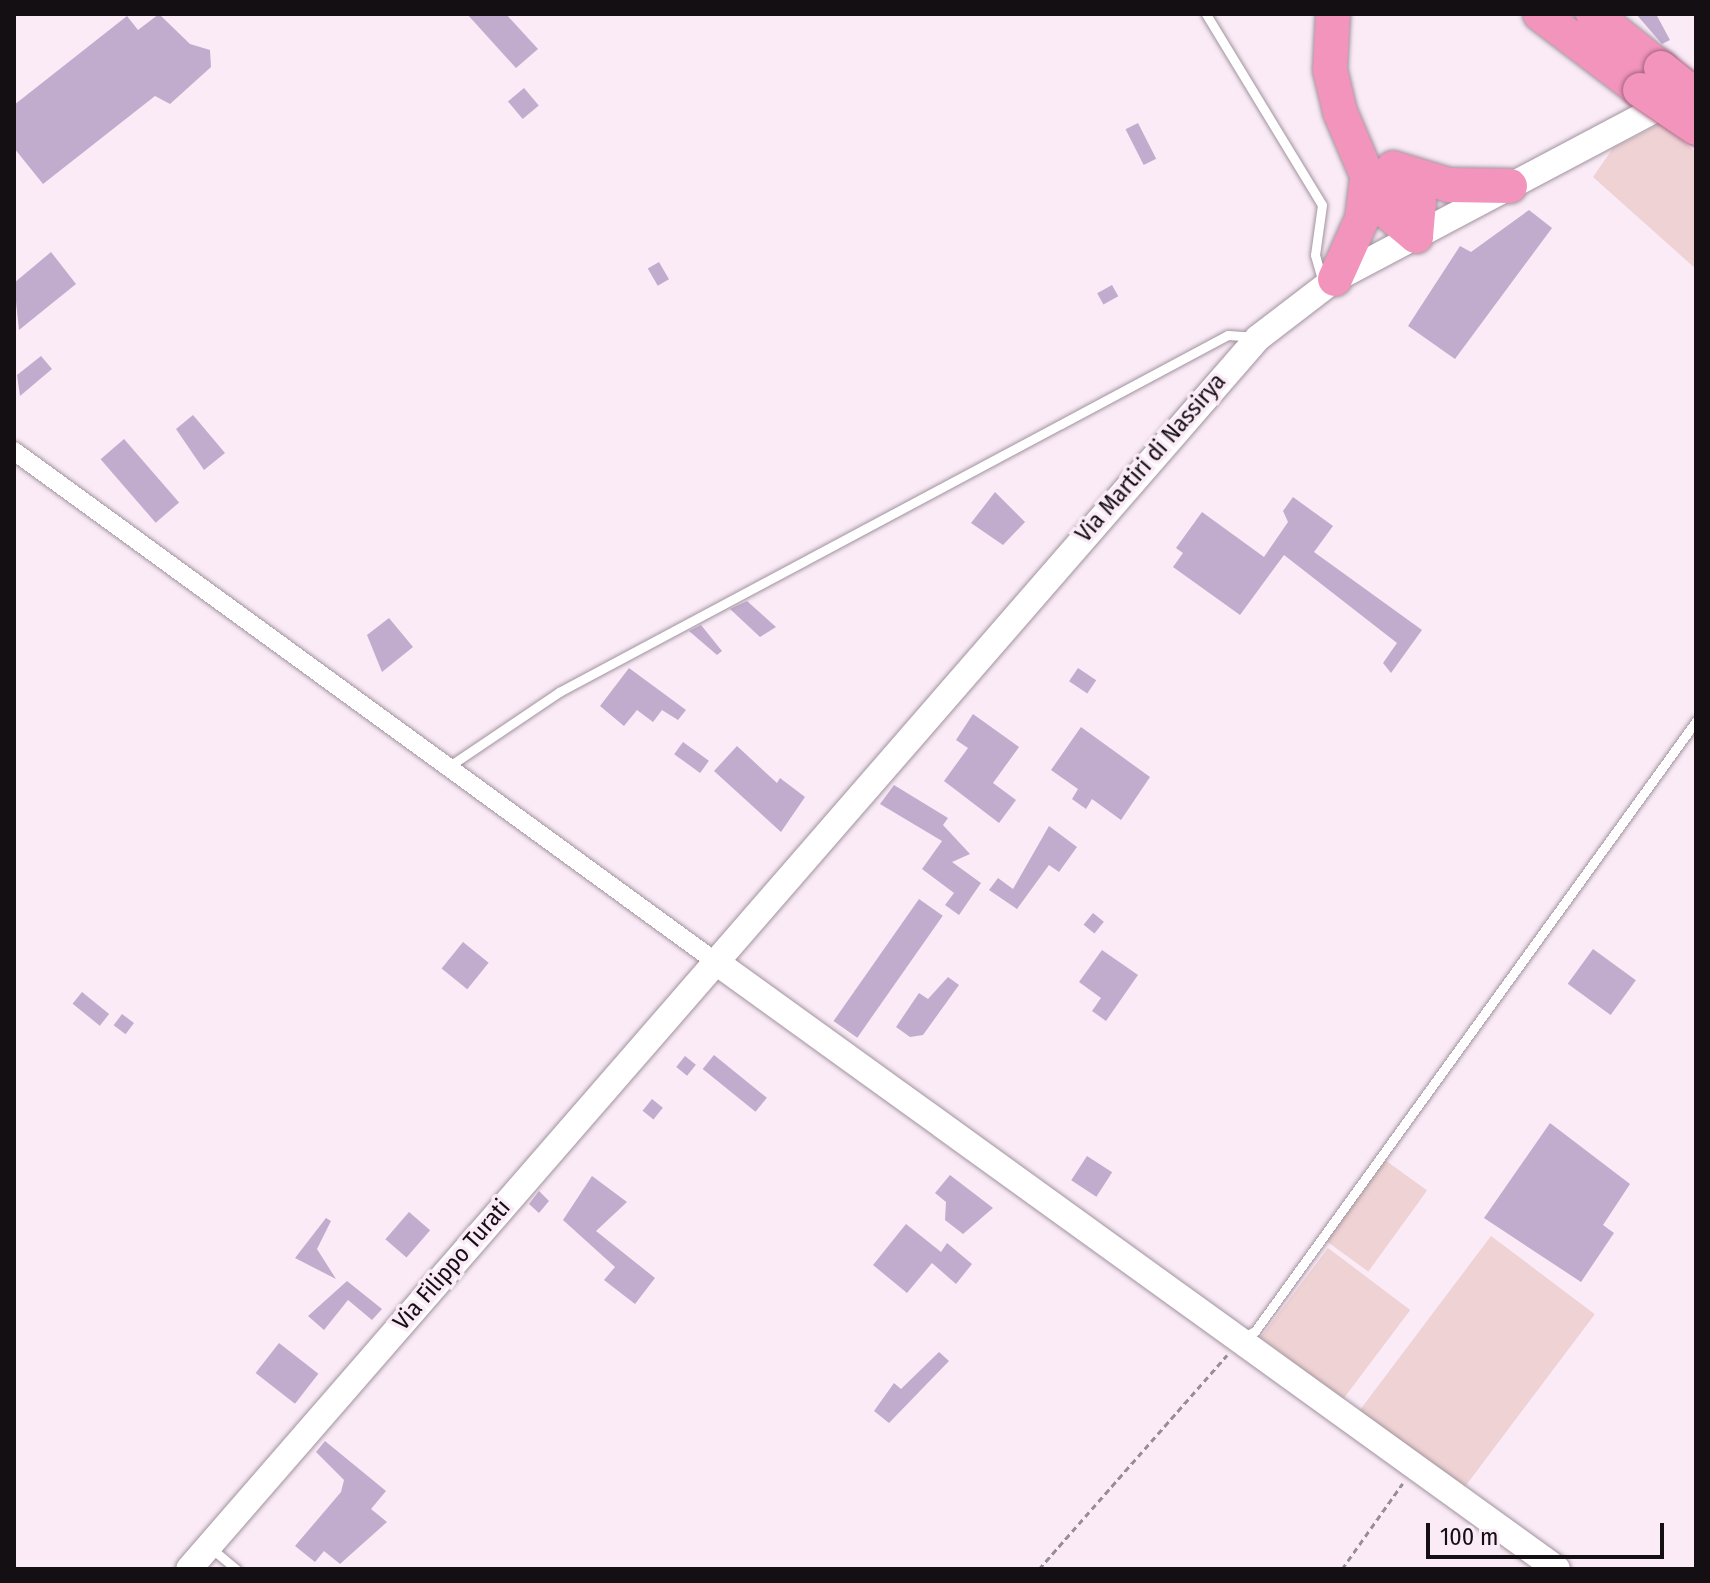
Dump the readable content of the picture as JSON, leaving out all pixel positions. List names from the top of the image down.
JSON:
{
  "streets": {
    "street": ["Via Martiri di Nassirya", "Via Filippo Turati"]
  },
  "crossings": [
    ["Via Martiri di Nassirya", "Via Filippo Turati"]
  ],
  "scale_bar": "100 m"
}
